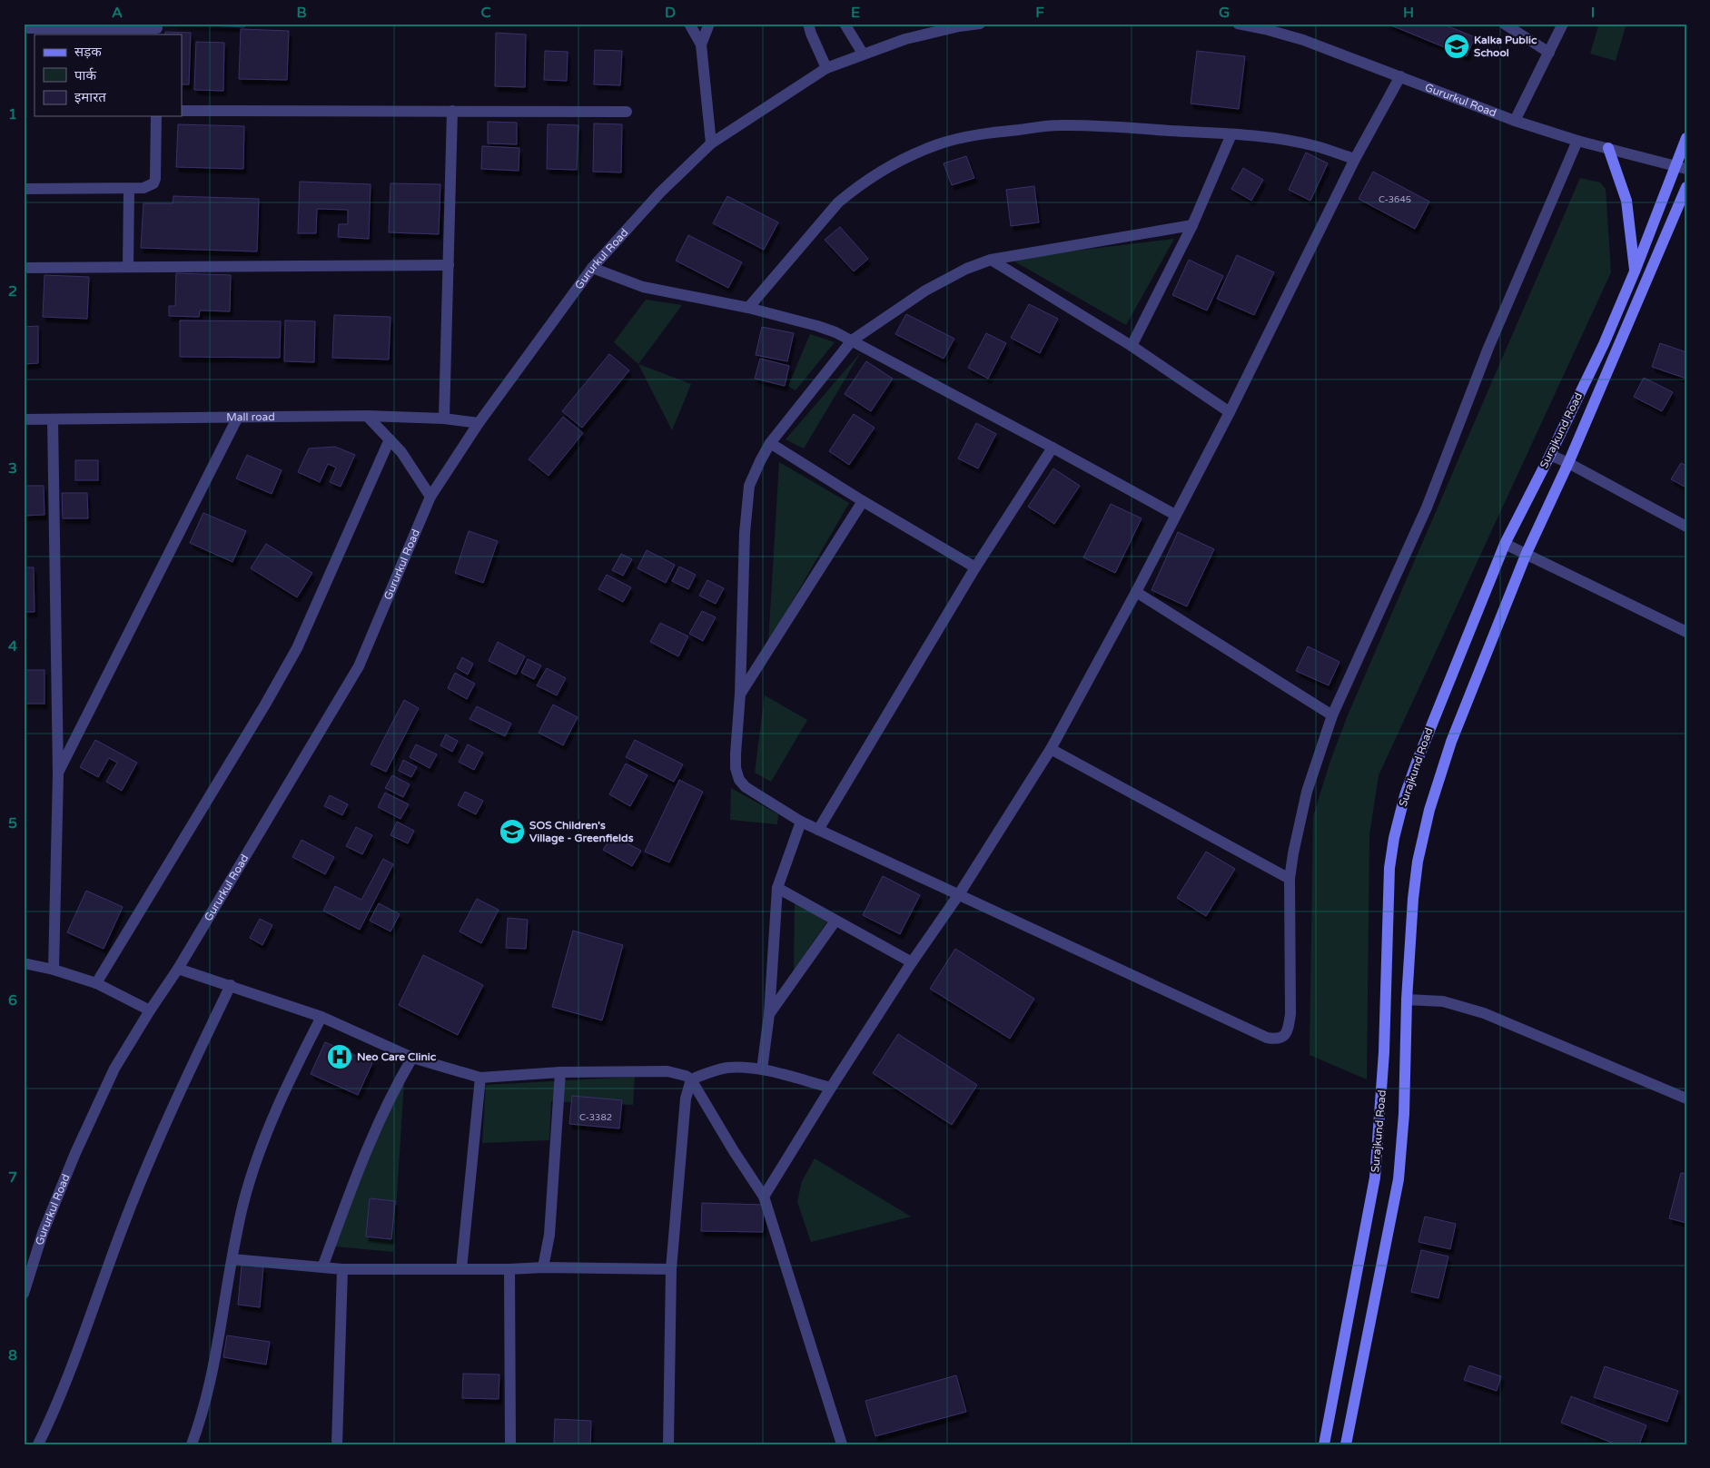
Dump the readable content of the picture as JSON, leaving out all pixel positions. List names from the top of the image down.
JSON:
{
  "streets": {
    "main road": ["Surajkund Road"],
    "street": ["Gururkul Road", "Mall road"]
  },
  "crossings": [
    ["Gururkul Road", "Mall road"],
    ["Gururkul Road", "Surajkund Road"]
  ],
  "places": {
    "school or university": ["Kalka Public School", "SOS Children's Village - Greenfields"],
    "hospital": ["Neo Care Clinic"]
  },
  "house_numbers": ["C-3645", "C-3382"],
  "legend": ["सड़क", "पार्क", "इमारत"],
  "grid": {
    "columns": [
      "A",
      "B",
      "C",
      "D",
      "E",
      "F",
      "G",
      "H",
      "I"
    ],
    "rows": [
      "1",
      "2",
      "3",
      "4",
      "5",
      "6",
      "7",
      "8"
    ]
  }
}
